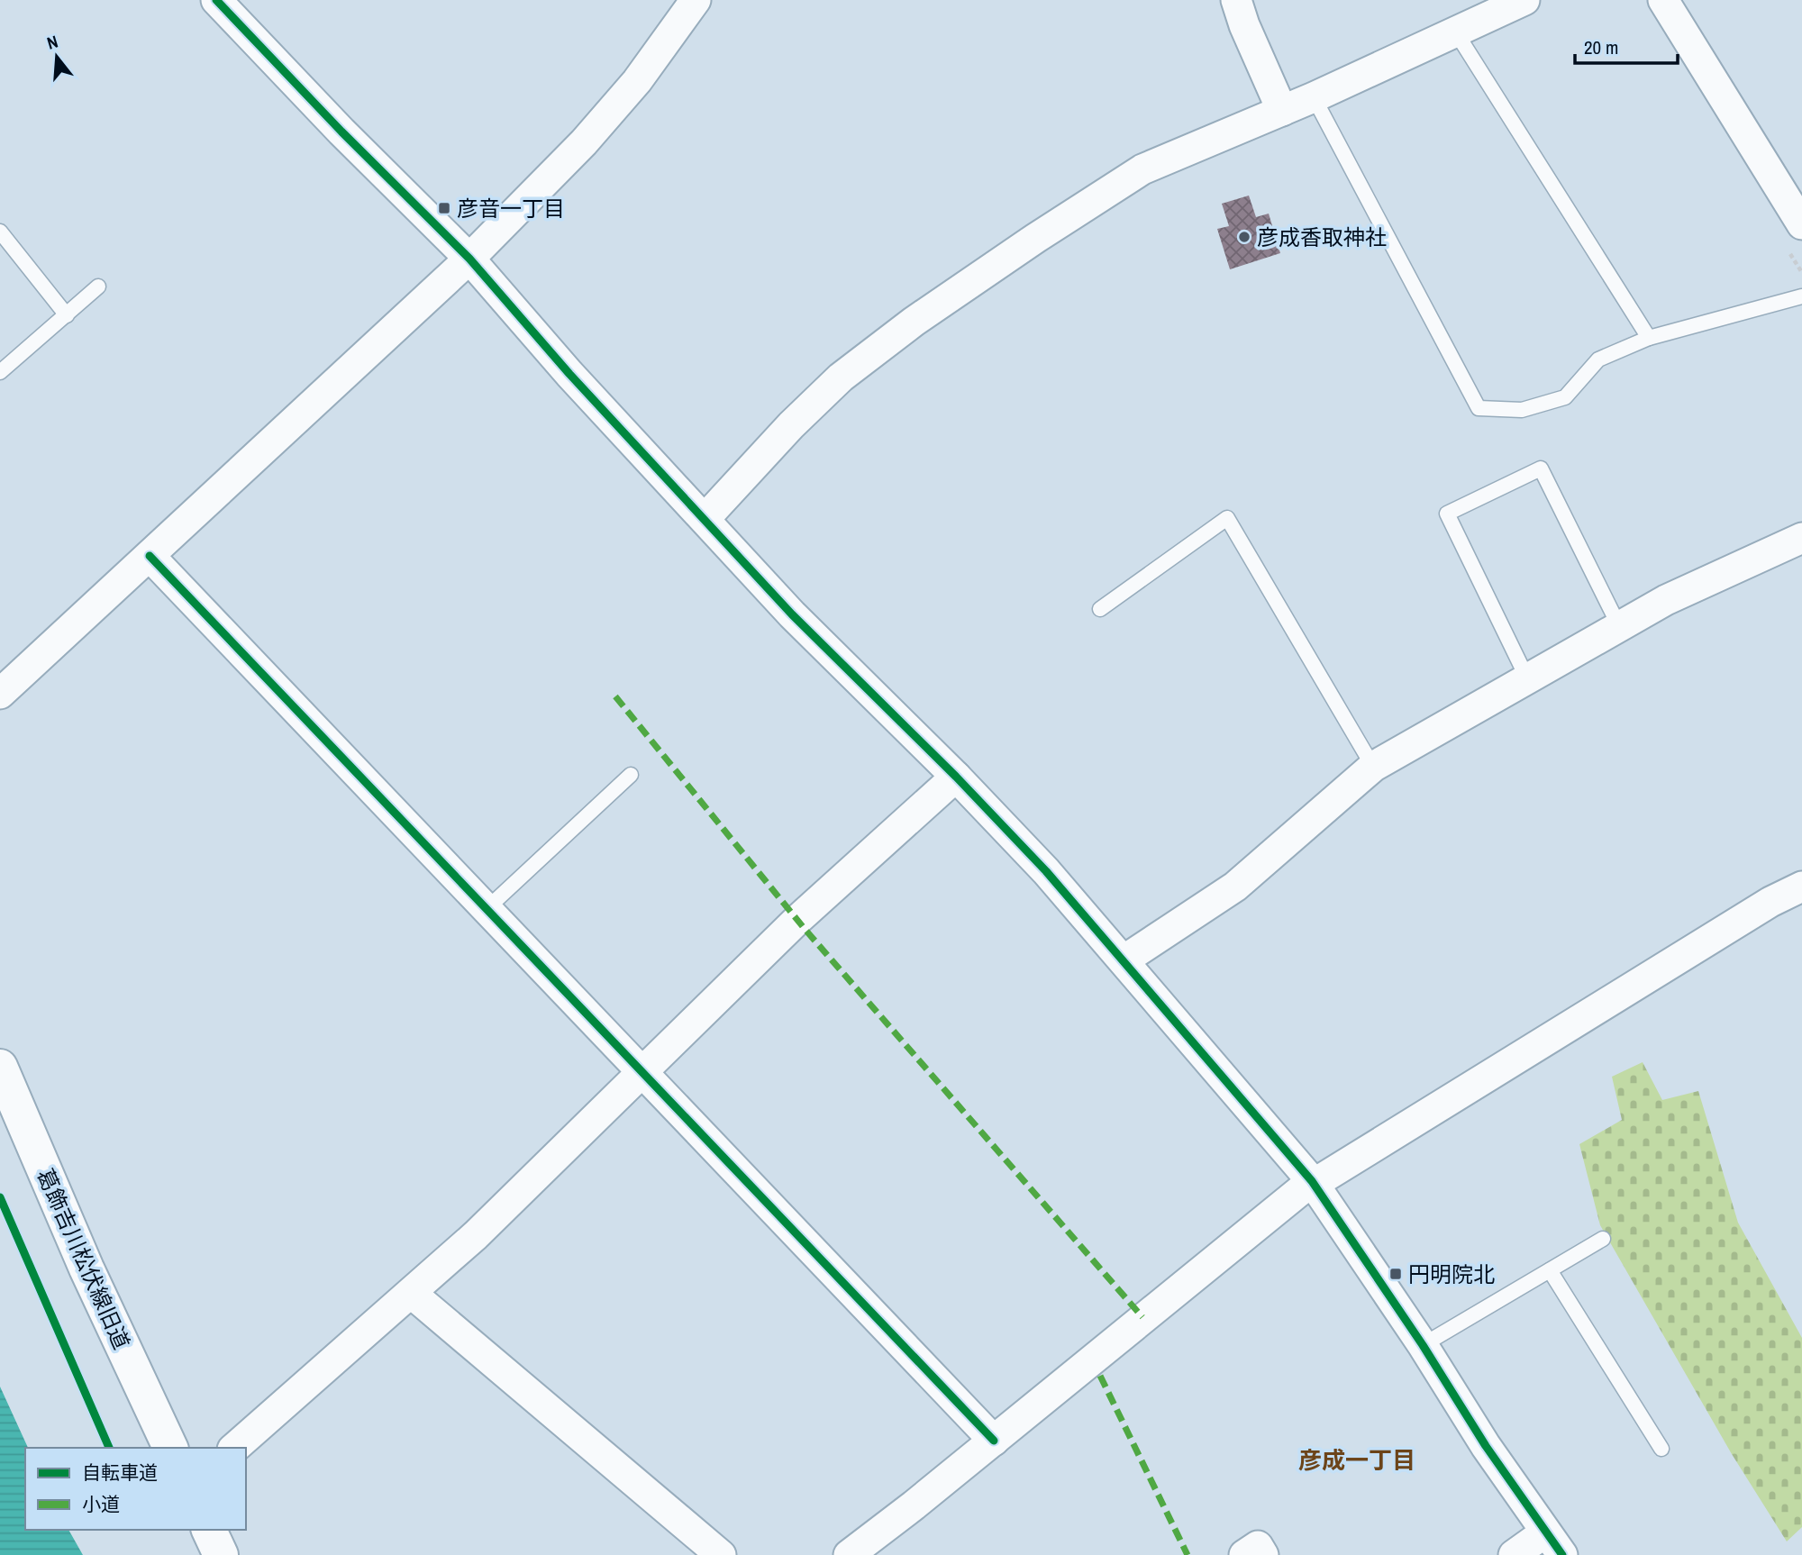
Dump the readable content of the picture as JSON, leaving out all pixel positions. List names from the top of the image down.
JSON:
{
  "streets": {
    "street": ["葛飾吉川松伏線旧道"]
  },
  "districts": ["彦成一丁目"],
  "places": {
    "transit": ["彦音一丁目", "円明院北"],
    "other": ["彦成香取神社"]
  },
  "legend": ["自転車道", "小道"],
  "scale_bar": "20 m",
  "north": "top"
}
